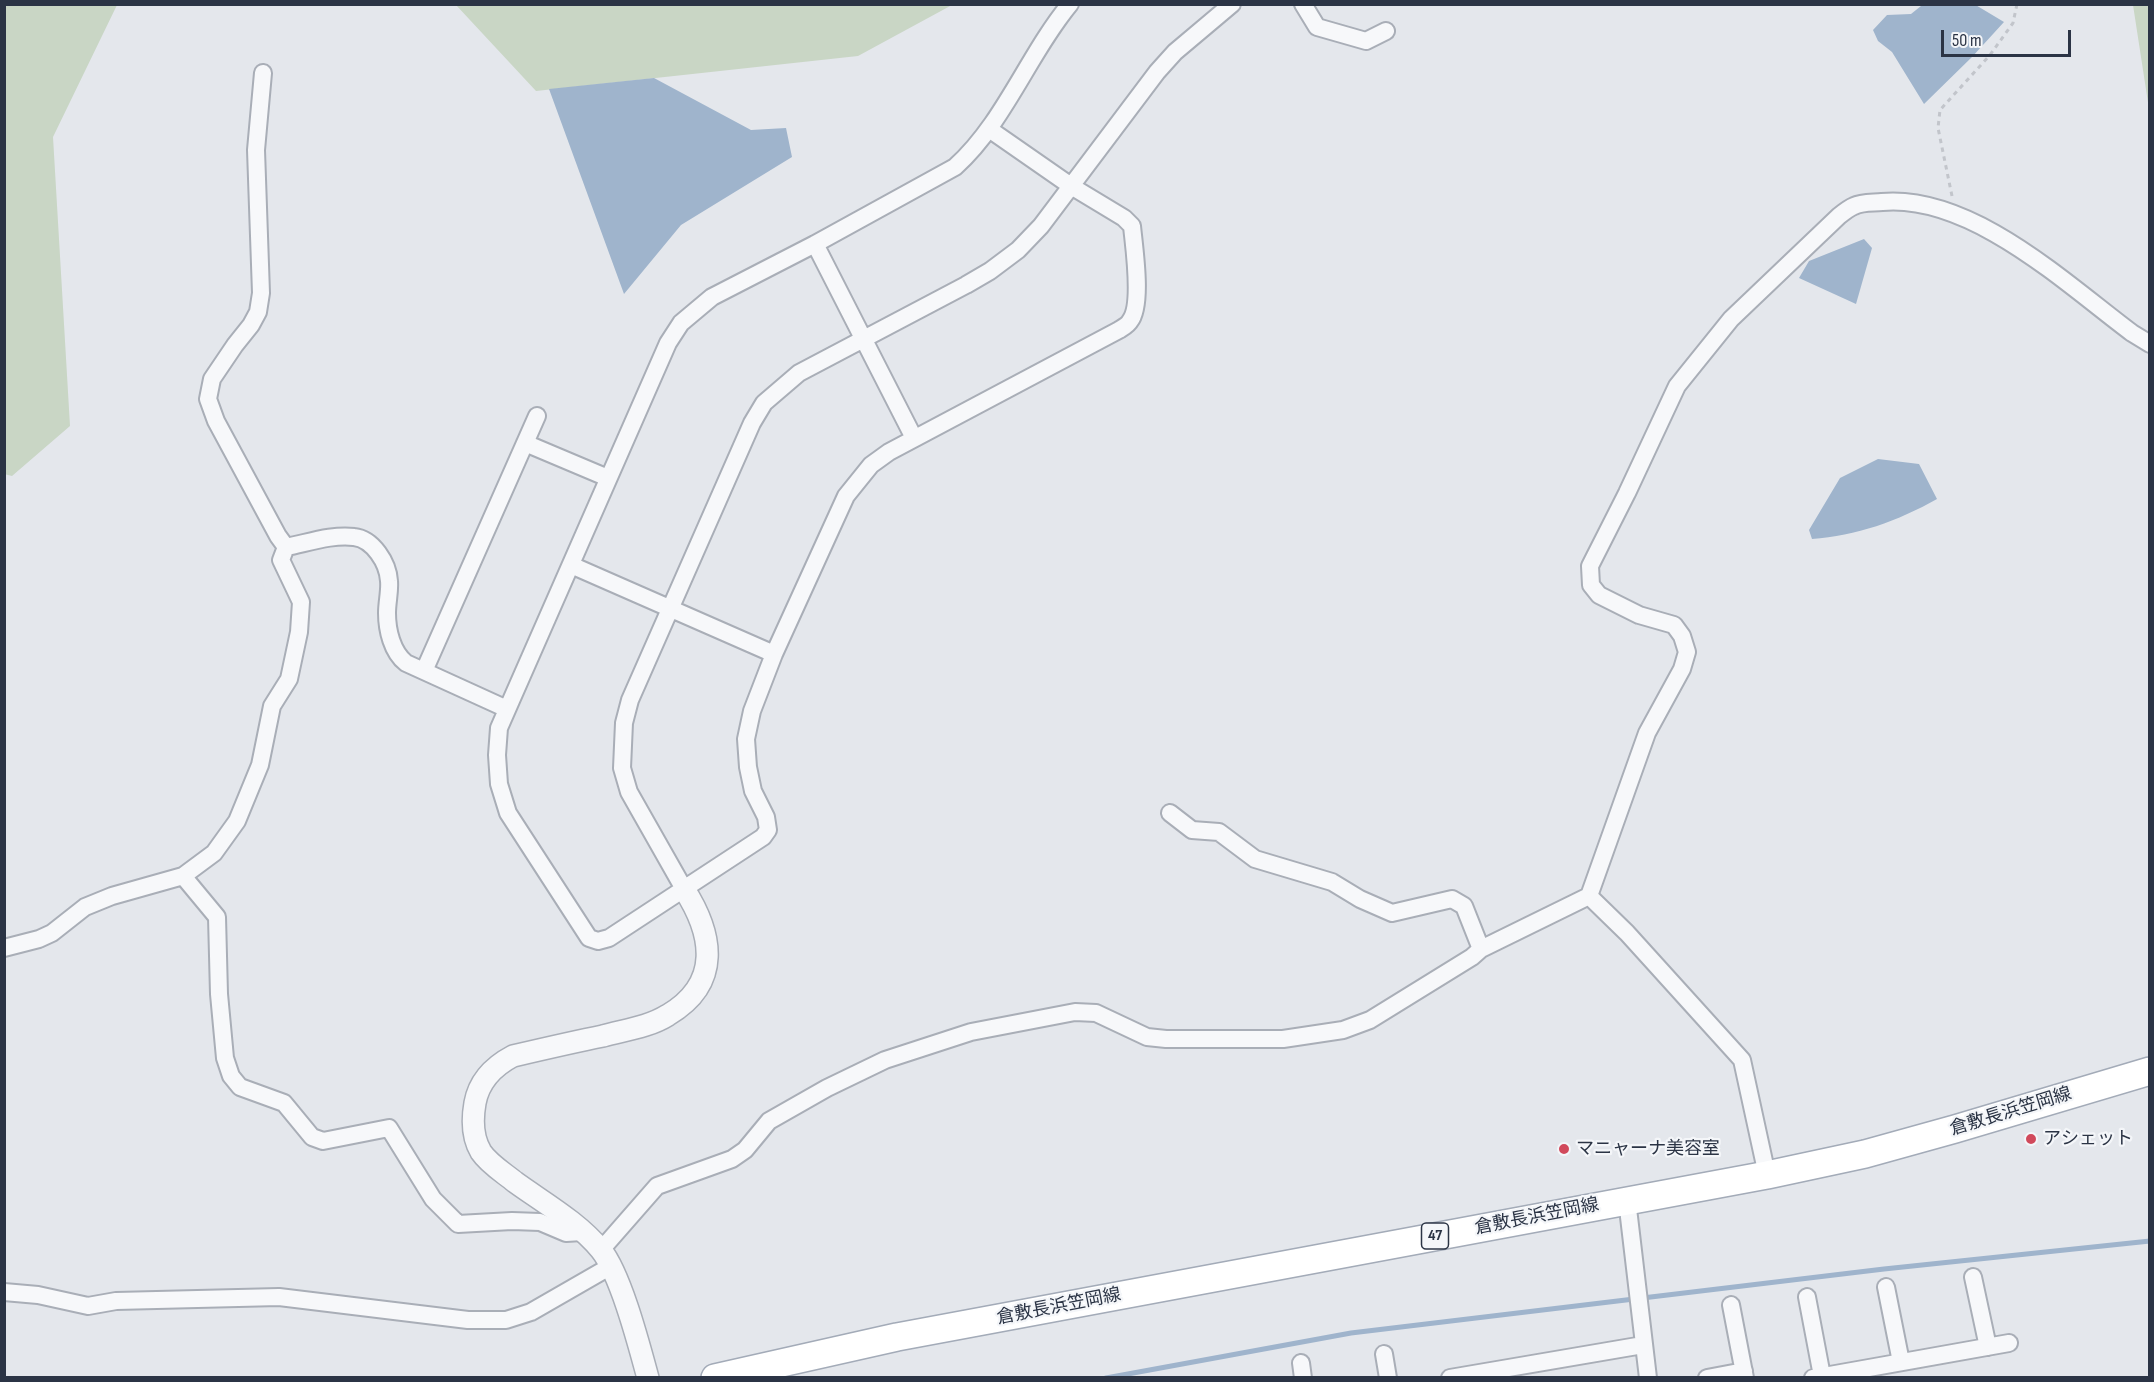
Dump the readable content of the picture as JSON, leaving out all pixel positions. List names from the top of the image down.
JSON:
{
  "streets": {
    "main road": ["倉敷長浜笠岡線", "47"]
  },
  "places": ["アシェット", "マニャーナ美容室"],
  "scale_bar": "50 m"
}
